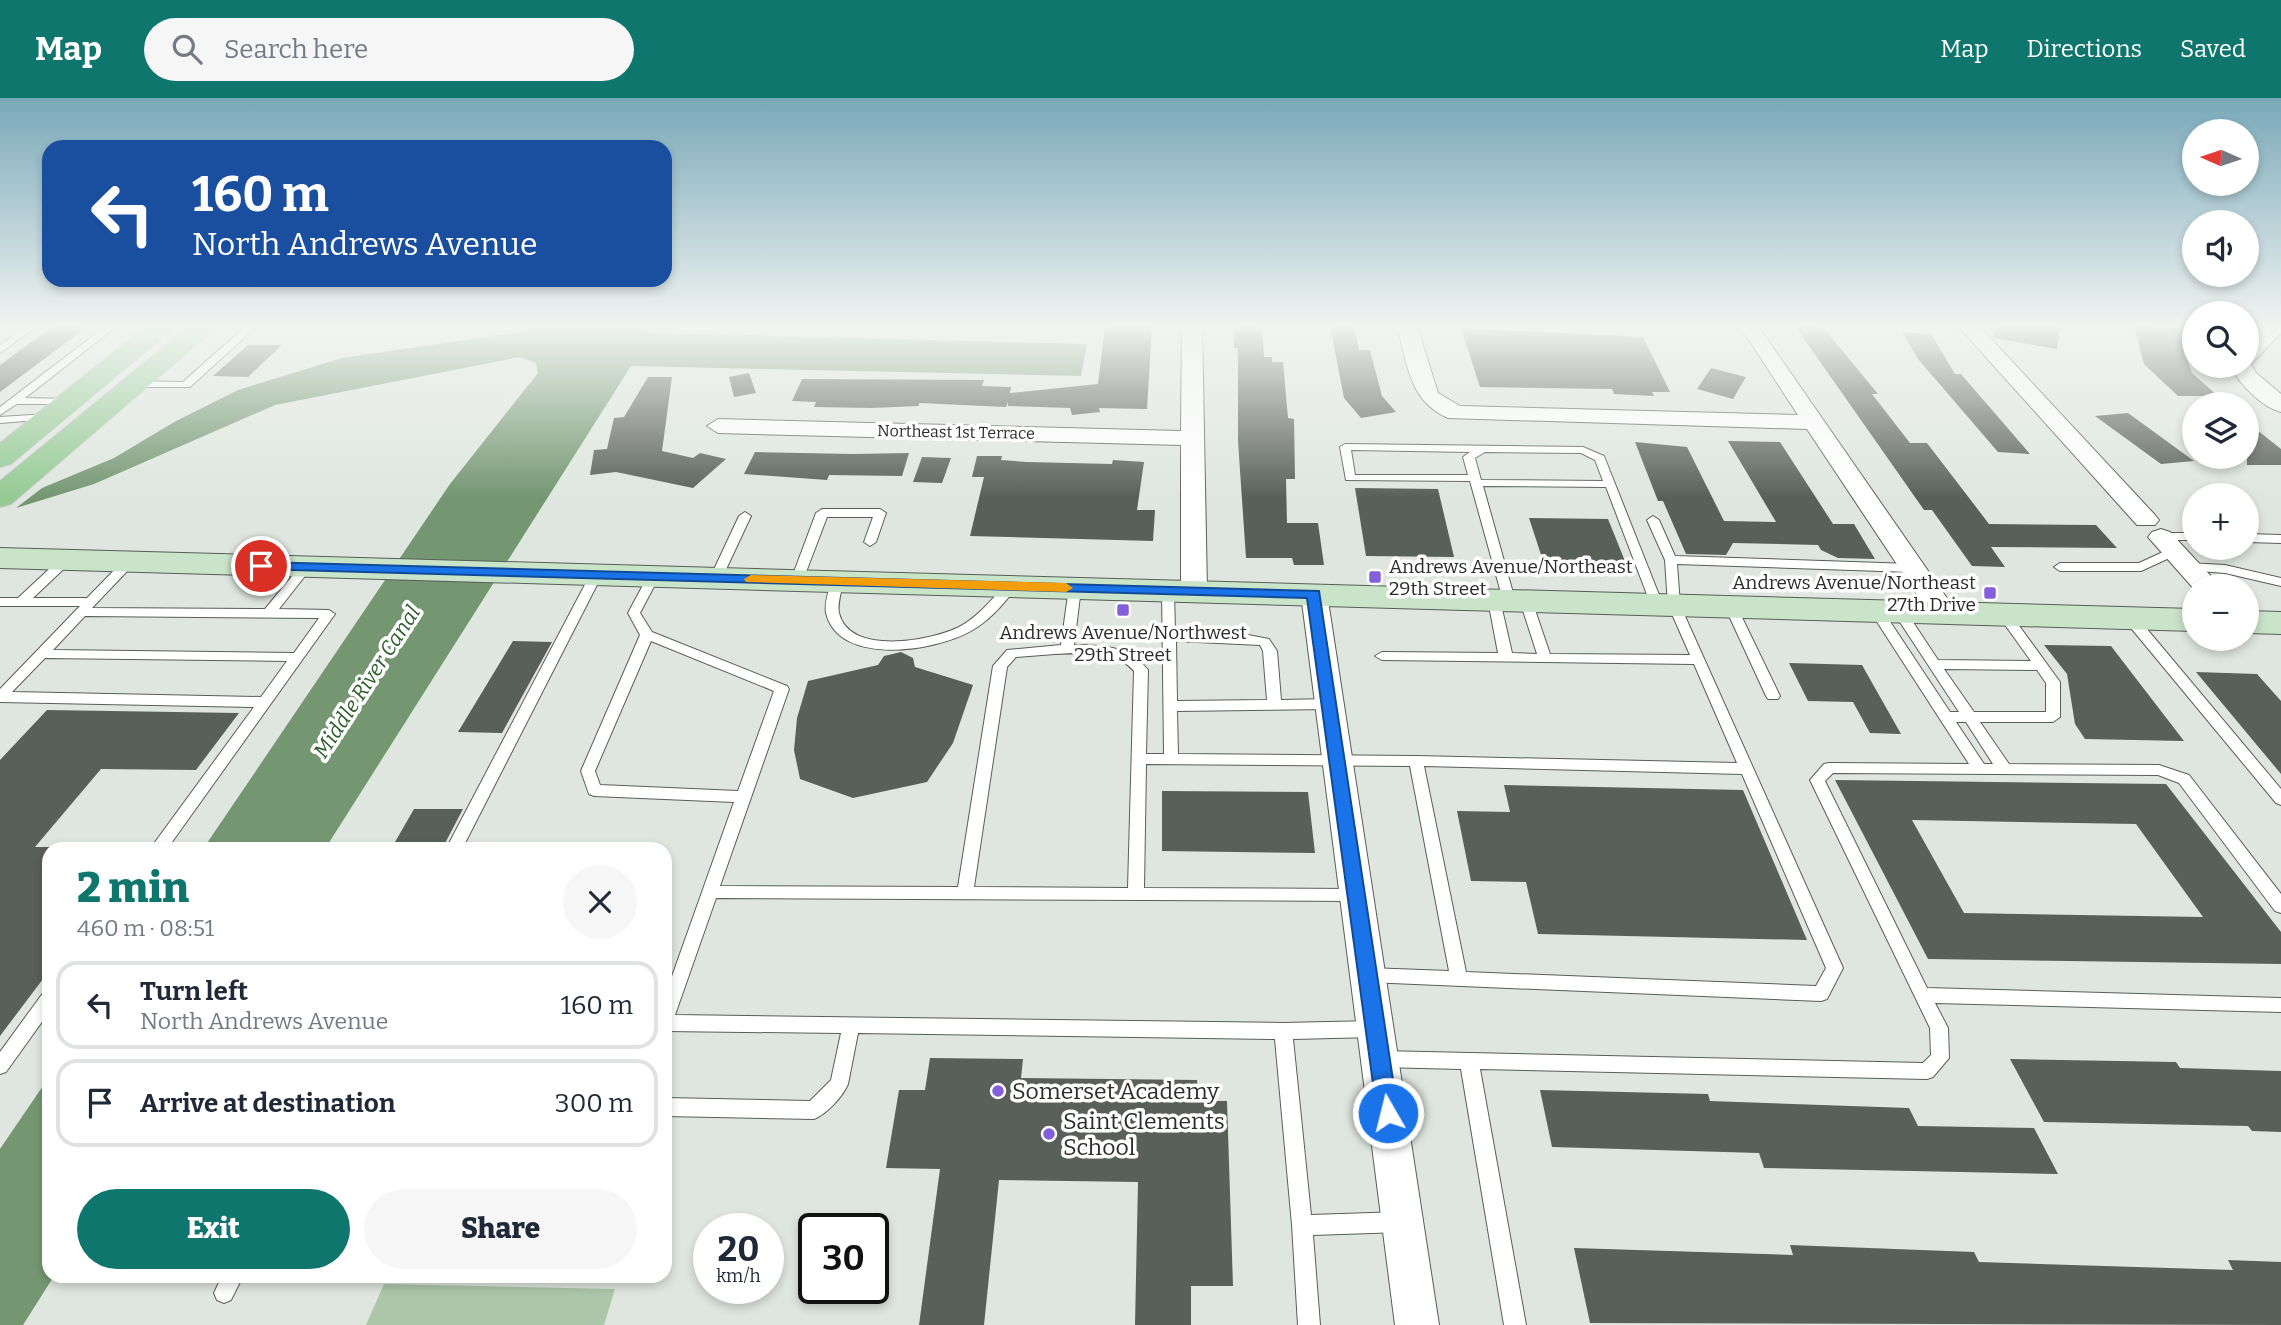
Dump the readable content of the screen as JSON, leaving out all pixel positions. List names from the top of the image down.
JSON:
{
  "streets": {
    "street": ["Northeast 1st Terrace"]
  },
  "water": ["Middle River Canal"],
  "places": {
    "transit": ["Andrews Avenue/Northeast 29th Street", "Andrews Avenue/Northeast 27th Drive", "Andrews Avenue/Northwest 29th Street"],
    "other": ["Somerset Academy", "Saint Clements School"]
  },
  "north": "left",
  "page": {
    "header": "Map",
    "search": "Search here",
    "nav": ["Map", "Directions", "Saved"],
    "map_buttons": ["+", "−"],
    "turn": ["160 m", "North Andrews Avenue"],
    "heading": ["2 min", "460 m · 08:51"],
    "list": [
      {
        "name": "Turn left",
        "note": "North Andrews Avenue",
        "value": "160 m"
      },
      {
        "name": "Arrive at destination",
        "value": "300 m"
      }
    ],
    "buttons": ["Exit", "Share"],
    "speed": "20 km/h",
    "limit": "30"
  }
}
